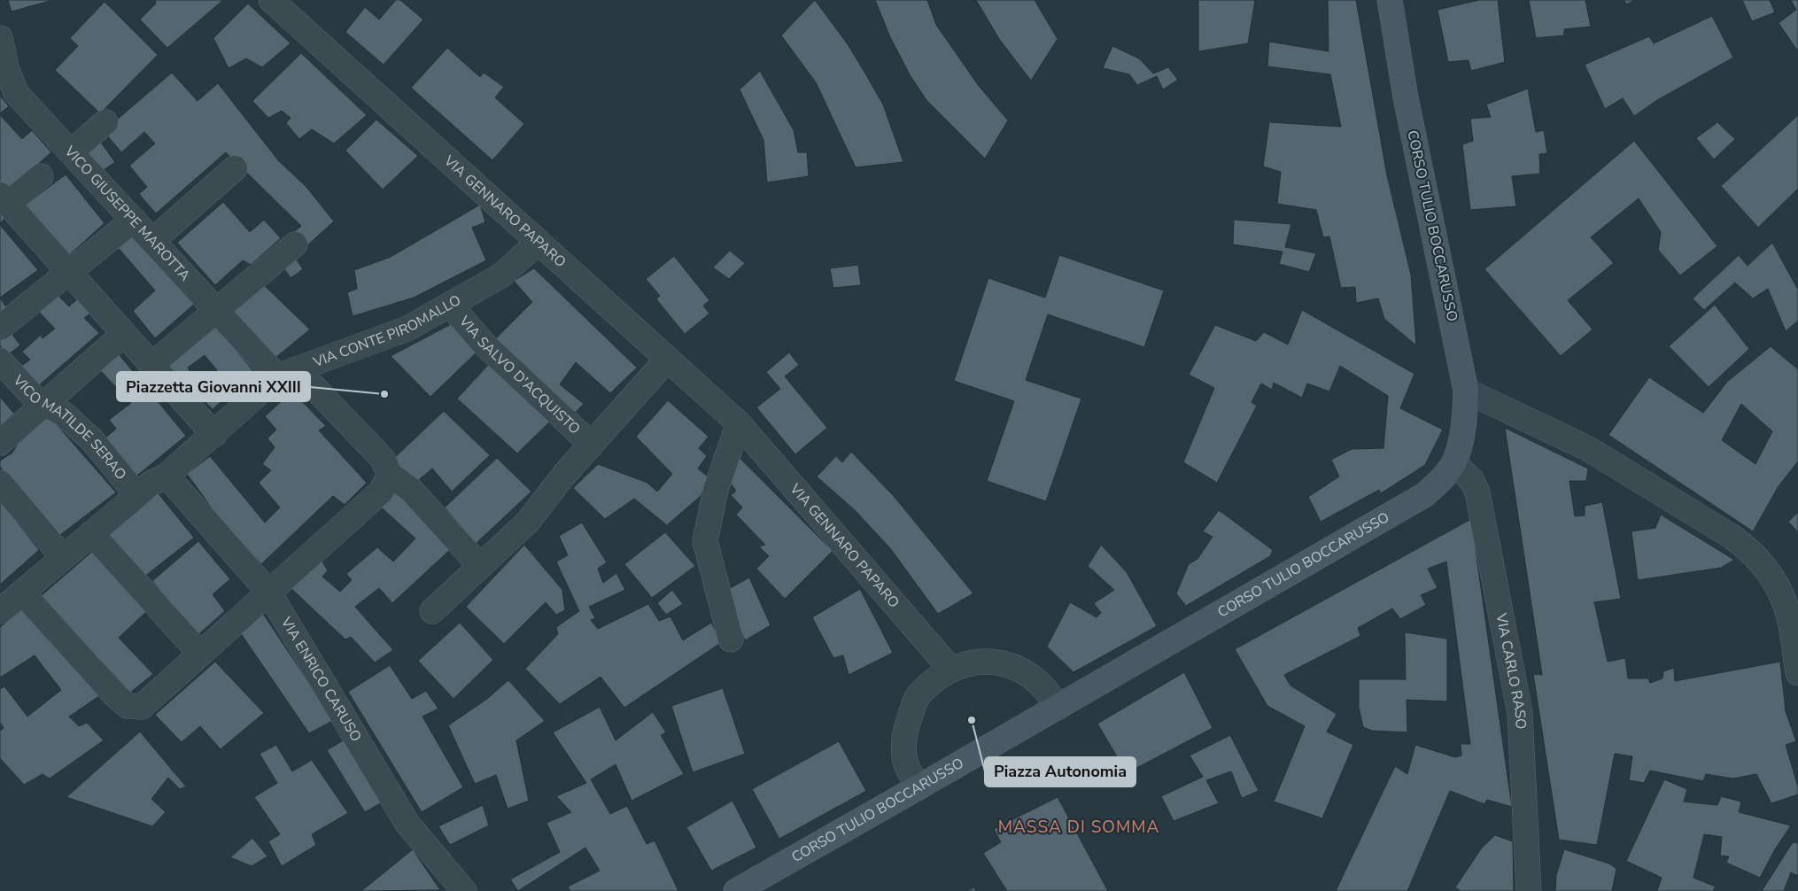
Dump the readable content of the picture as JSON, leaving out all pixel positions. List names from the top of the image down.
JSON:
{
  "streets": {
    "street": [
      "VIA GENNARO PAPARO",
      "VICO GIUSEPPE MAROTTA",
      "CORSO TULIO BOCCARUSSO",
      "VIA CONTE PIROMALLO",
      "VIA SALVO D'ACQUISTO",
      "VICO MATILDE SERAO",
      "VIA CARLO RASO",
      "VIA ENRICO CARUSO"
    ]
  },
  "crossings": [
    ["VIA GENNARO PAPARO", "VIA CONTE PIROMALLO"],
    ["VIA GENNARO PAPARO", "VIA SALVO D'ACQUISTO"],
    ["VICO GIUSEPPE MAROTTA", "VIA CONTE PIROMALLO"],
    ["CORSO TULIO BOCCARUSSO", "VIA CARLO RASO"],
    ["VIA CONTE PIROMALLO", "VIA SALVO D'ACQUISTO"],
    ["VIA CONTE PIROMALLO", "VICO MATILDE SERAO"],
    ["VIA CONTE PIROMALLO", "VIA ENRICO CARUSO"]
  ],
  "districts": ["MASSA DI SOMMA"],
  "places": ["Piazzetta Giovanni XXIII", "Piazza Autonomia"]
}
